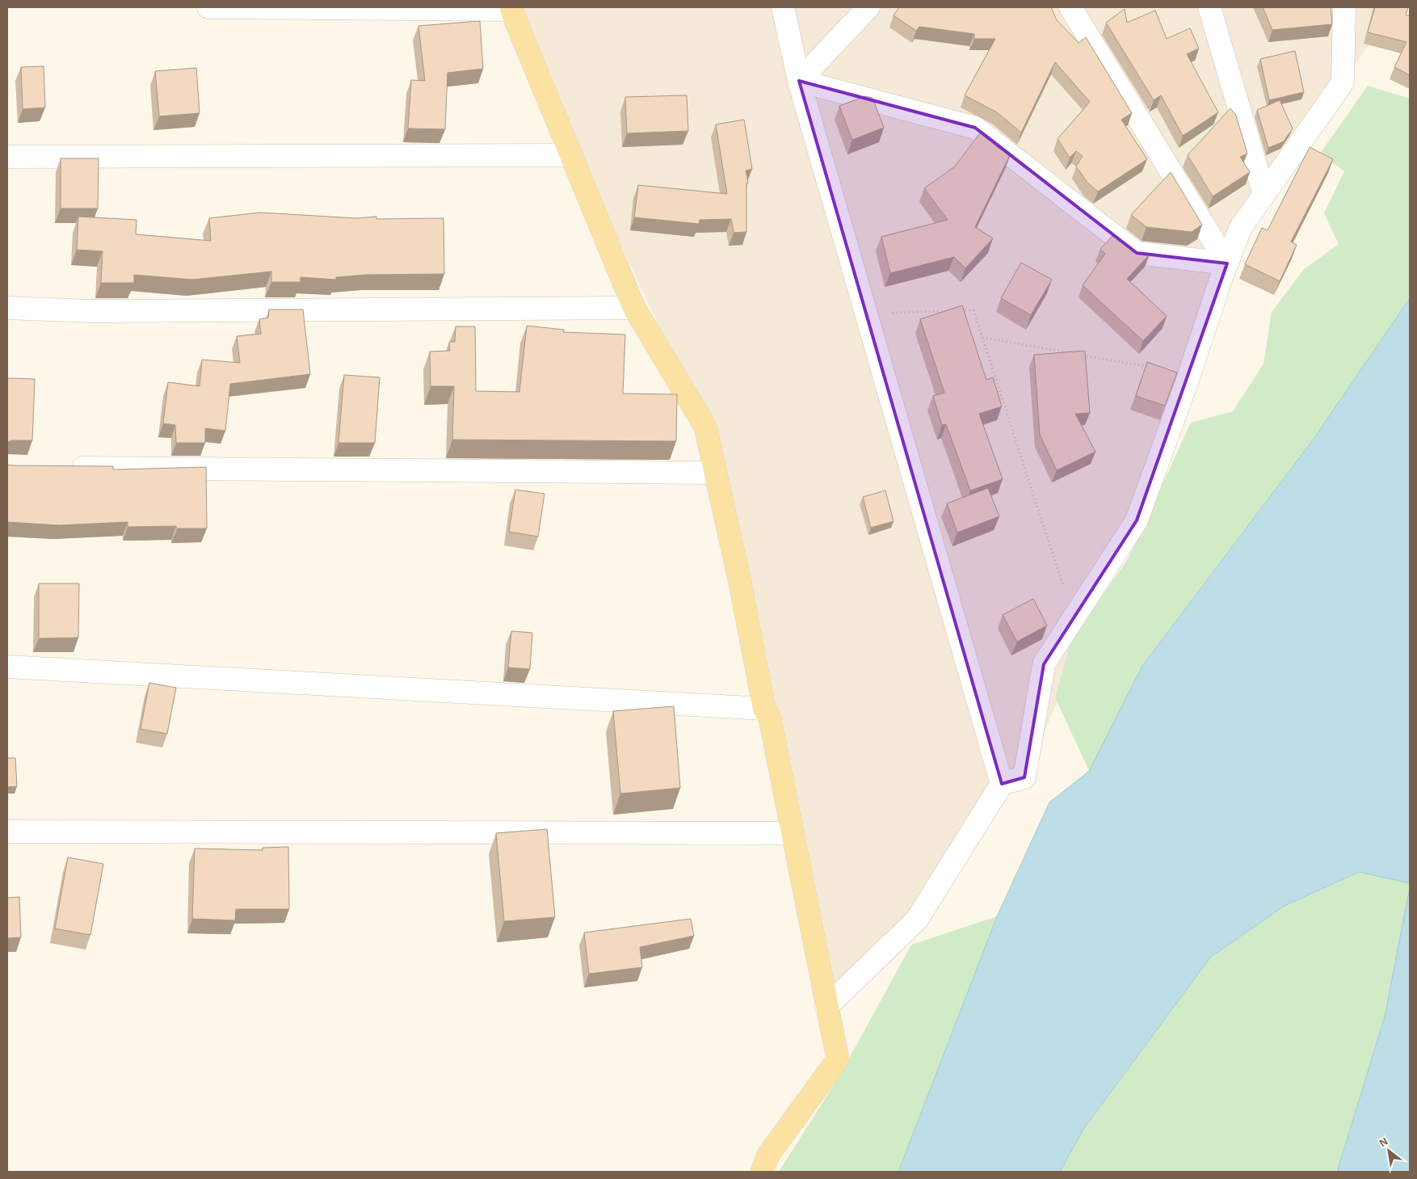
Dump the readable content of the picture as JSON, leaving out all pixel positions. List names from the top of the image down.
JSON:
{
  "north": "top left"
}
